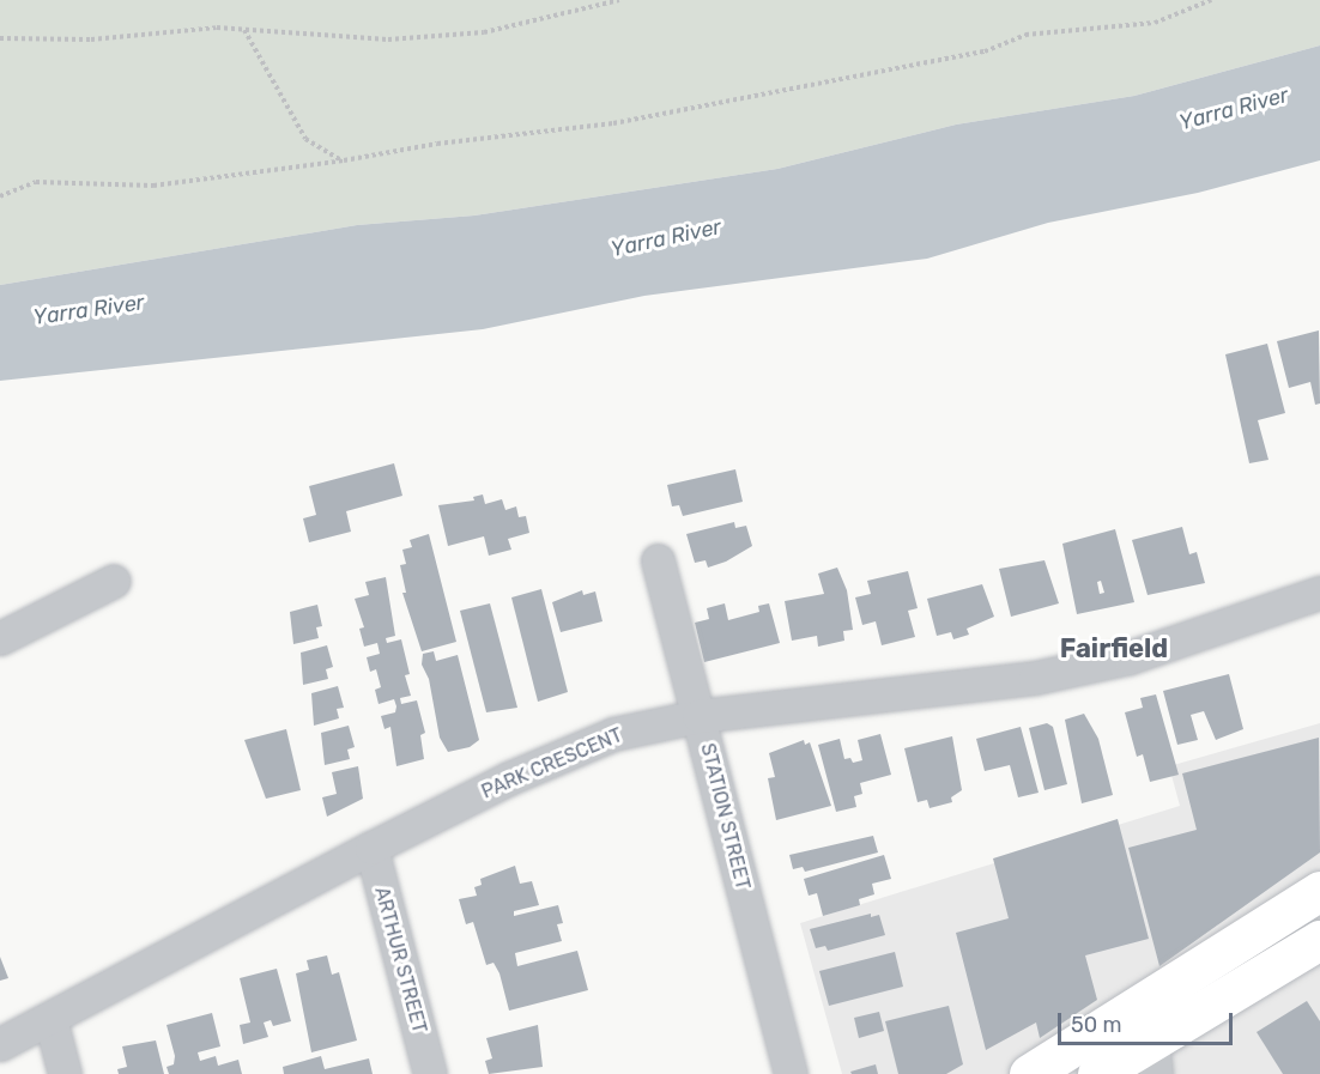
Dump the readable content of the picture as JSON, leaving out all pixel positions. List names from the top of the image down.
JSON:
{
  "streets": {
    "street": ["PARK CRESCENT", "STATION STREET", "ARTHUR STREET"]
  },
  "crossings": [
    ["PARK CRESCENT", "STATION STREET"],
    ["PARK CRESCENT", "ARTHUR STREET"]
  ],
  "districts": ["Fairfield"],
  "water": ["Yarra River"],
  "scale_bar": "50 m"
}
